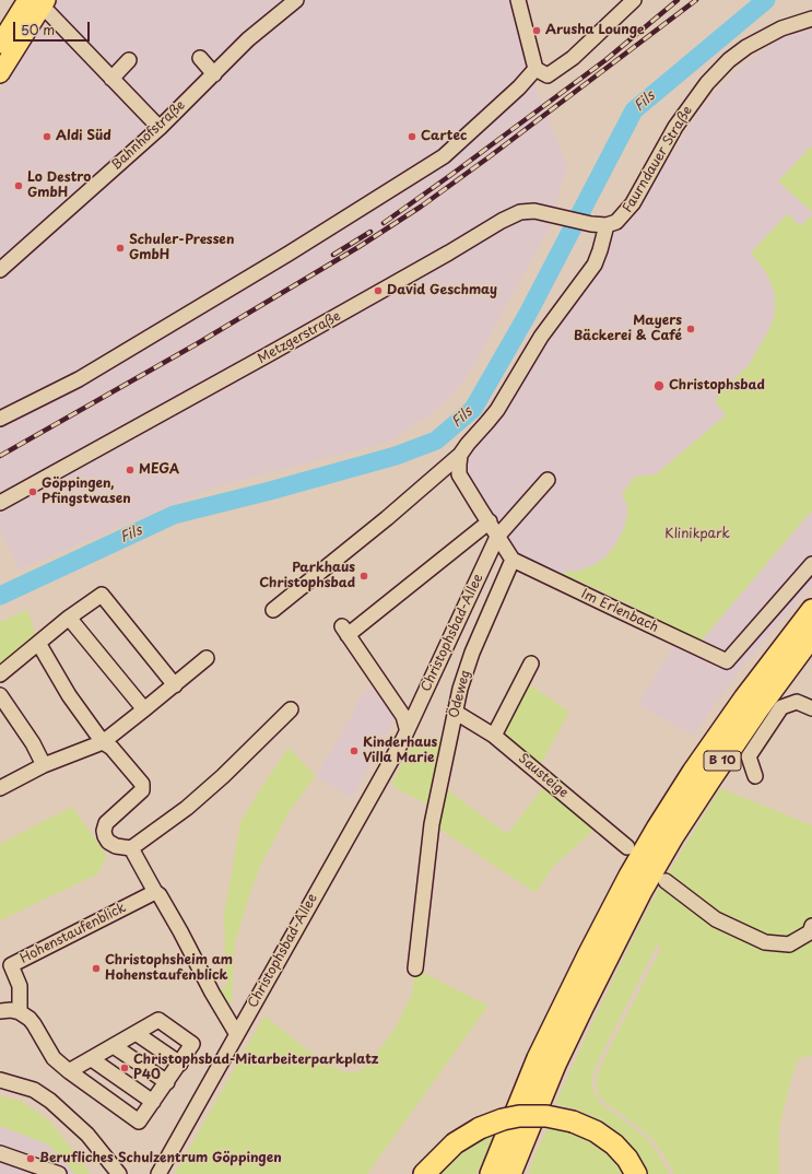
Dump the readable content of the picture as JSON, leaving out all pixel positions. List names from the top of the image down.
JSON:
{
  "streets": {
    "highway": ["B 10"],
    "street": [
      "Bahnhofstraße",
      "Faurndauer Straße",
      "Metzgerstraße",
      "Im Erlenbach",
      "Christophsbad-Allee",
      "Ödeweg",
      "Sausteige",
      "Hohenstaufenblick"
    ]
  },
  "crossings": [
    ["Faurndauer Straße", "Metzgerstraße"],
    ["Im Erlenbach", "Ödeweg"],
    ["Ödeweg", "Sausteige"]
  ],
  "water": ["Fils"],
  "parks": ["Klinikpark"],
  "places": [
    "Arusha Lounge",
    "Aldi Süd",
    "Cartec",
    "Lo Destro GmbH",
    "Schuler-Pressen GmbH",
    "David Geschmay",
    "Mayers Bäckerei & Café",
    "Christophsbad",
    "MEGA",
    "Göppingen, Pfingstwasen",
    "Parkhaus Christophsbad",
    "Kinderhaus Villa Marie",
    "Christophsheim am Hohenstaufenblick",
    "Christophsbad-Mitarbeiterparkplatz P40",
    "Berufliches Schulzentrum Göppingen"
  ],
  "scale_bar": "50 m"
}
